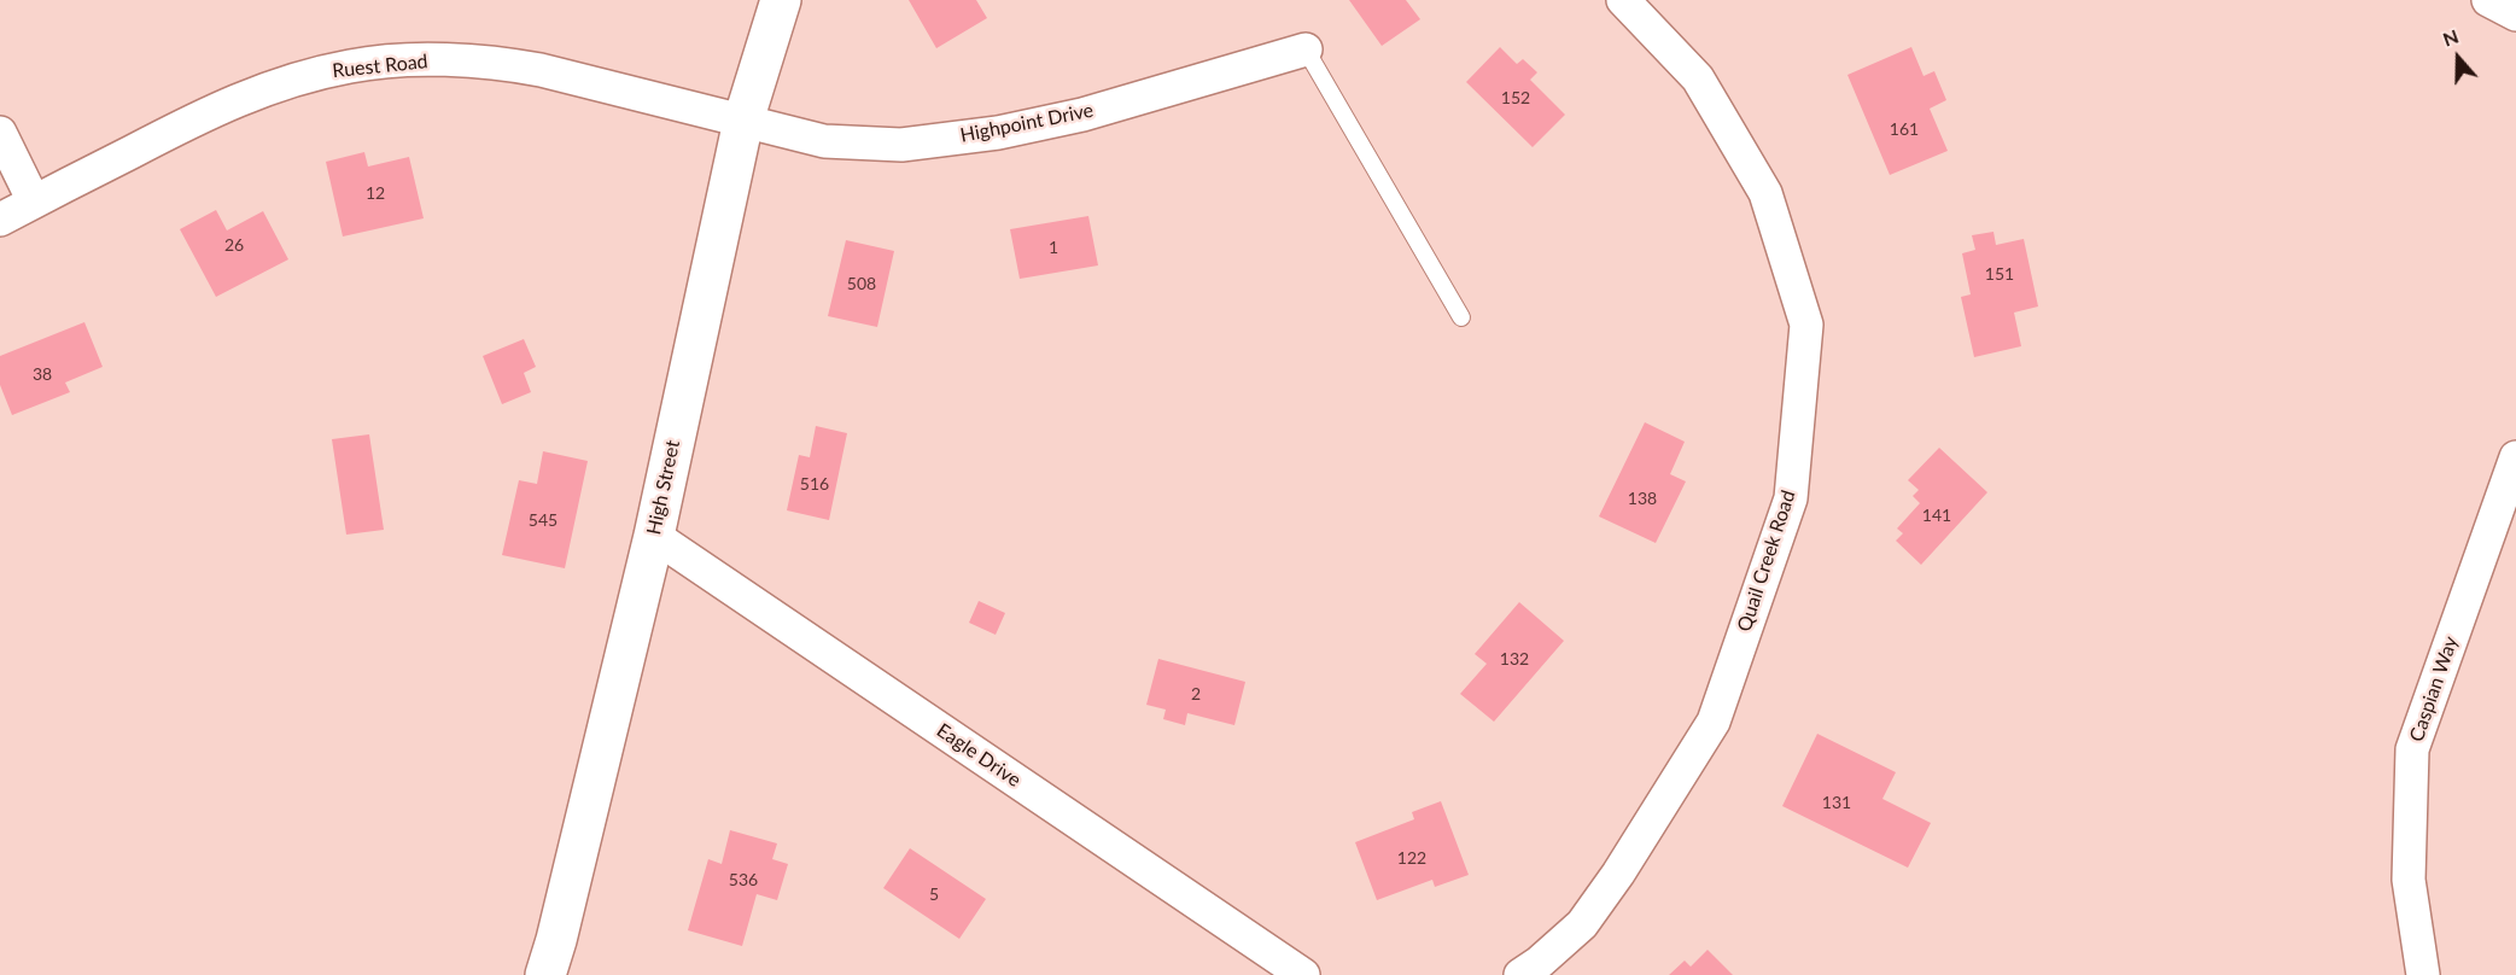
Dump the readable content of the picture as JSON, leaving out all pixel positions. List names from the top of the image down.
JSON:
{
  "streets": {
    "street": [
      "Ruest Road",
      "Highpoint Drive",
      "High Street",
      "Quail Creek Road",
      "Caspian Way",
      "Eagle Drive"
    ]
  },
  "crossings": [
    ["Ruest Road", "Highpoint Drive"],
    ["Ruest Road", "High Street"],
    ["Highpoint Drive", "High Street"],
    ["High Street", "Eagle Drive"]
  ],
  "house_numbers": [
    "152",
    "161",
    "12",
    "26",
    "1",
    "151",
    "508",
    "38",
    "516",
    "138",
    "141",
    "545",
    "132",
    "2",
    "131",
    "122",
    "536",
    "5"
  ],
  "north": "top"
}
